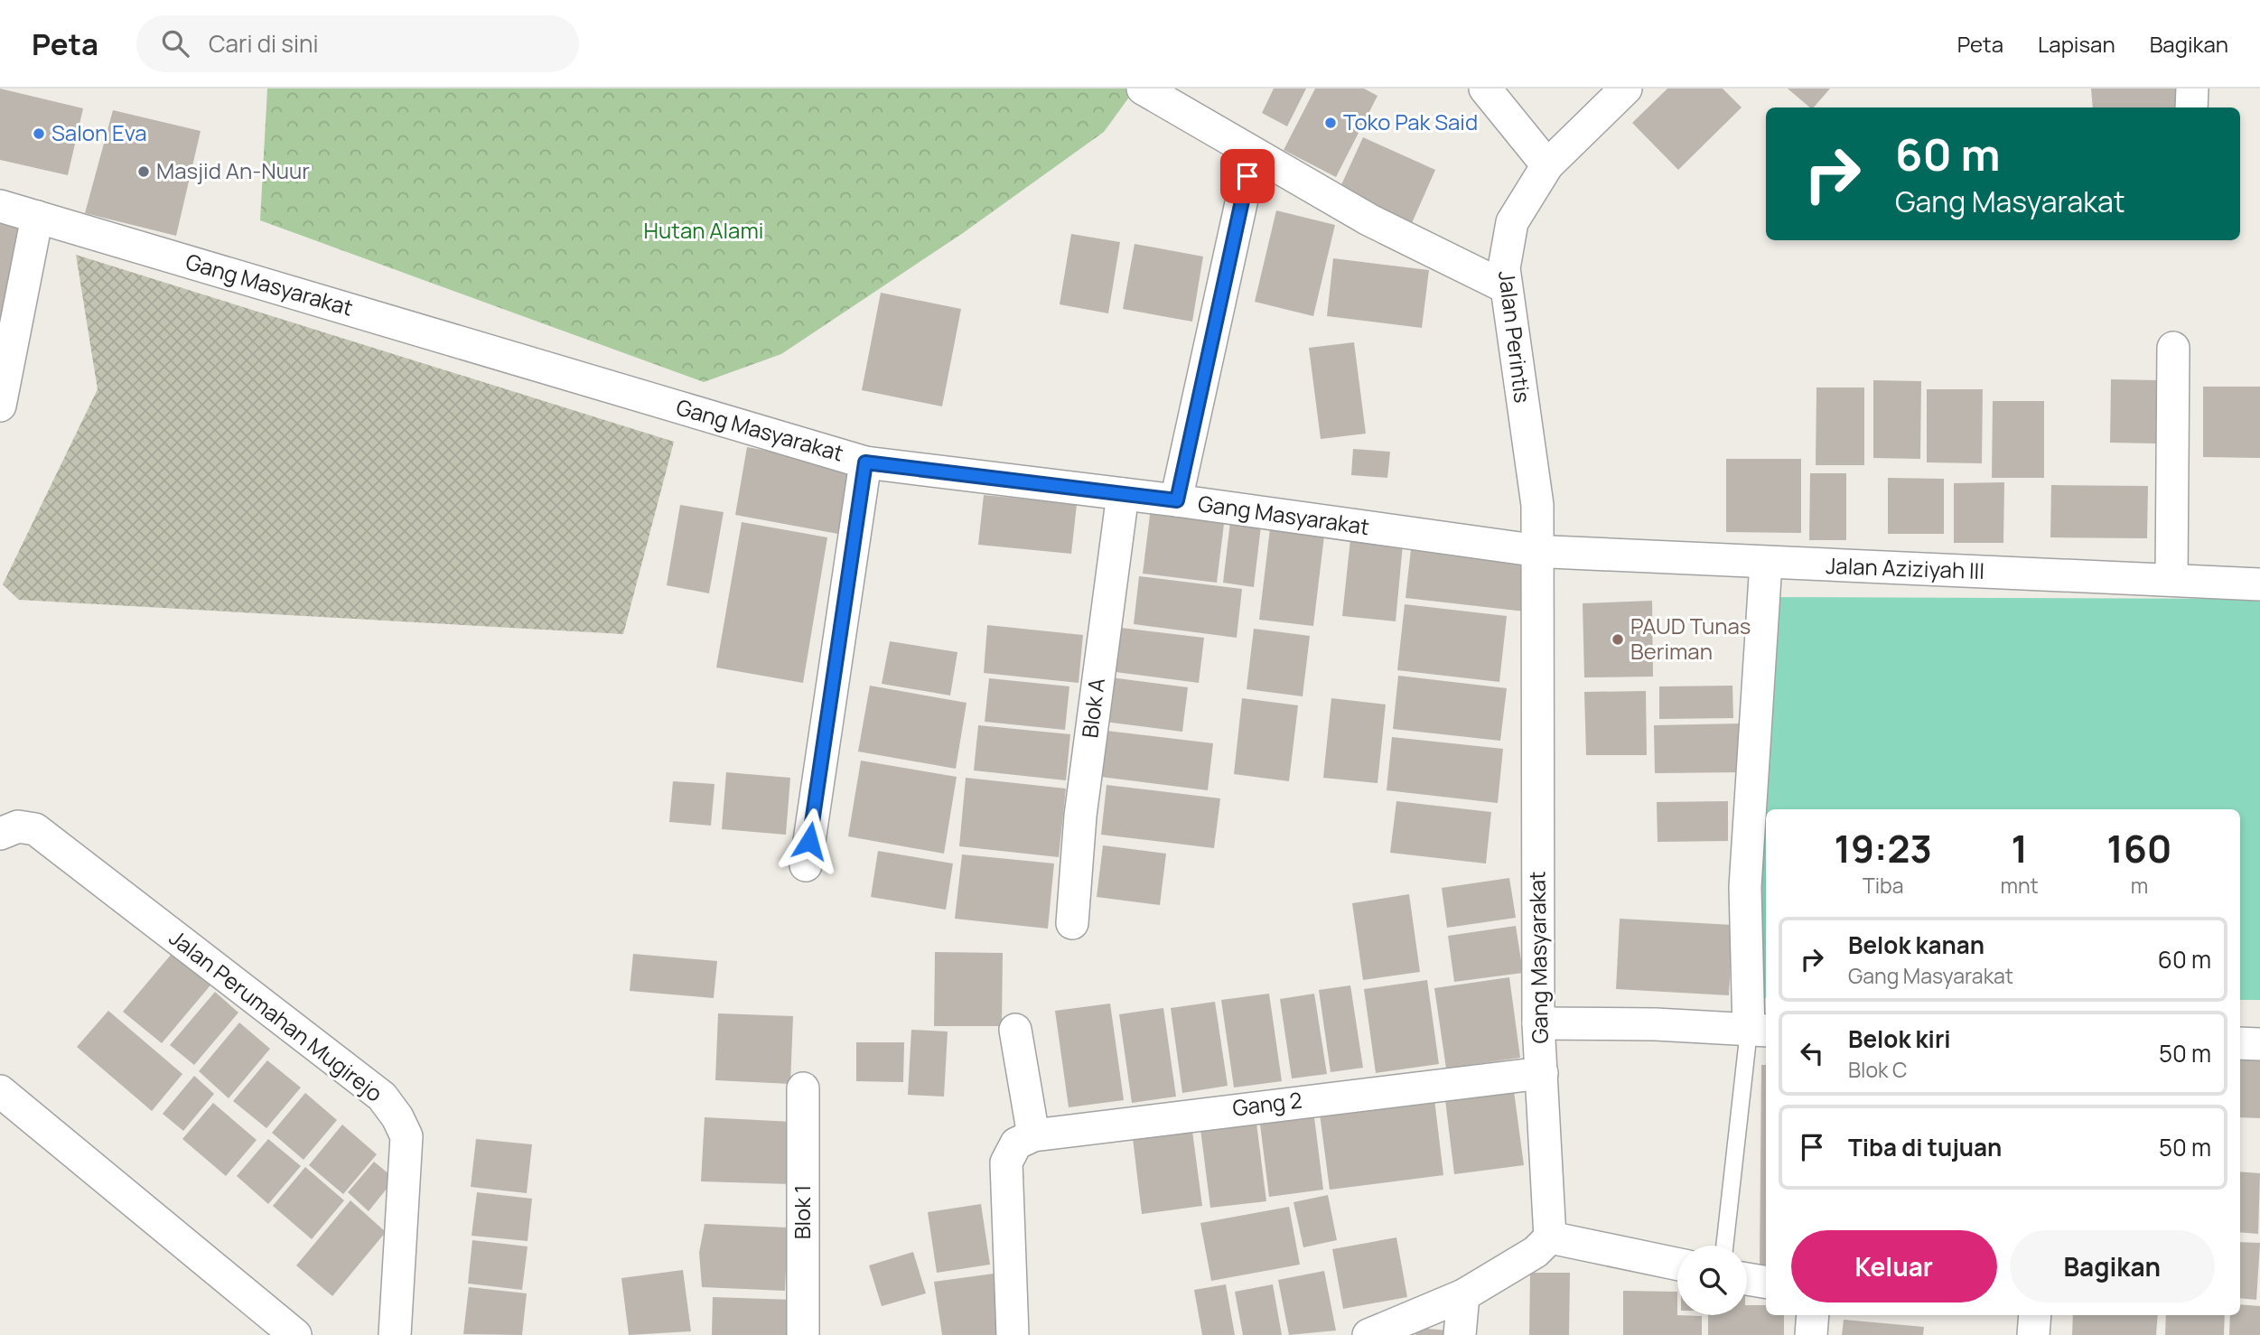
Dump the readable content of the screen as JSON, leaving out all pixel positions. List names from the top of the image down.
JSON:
{
  "streets": {
    "street": [
      "Gang Masyarakat",
      "Jalan Perintis",
      "Jalan Aziziyah III",
      "Blok A",
      "Jalan Perumahan Mugirejo",
      "Gang 2",
      "Blok 1"
    ]
  },
  "crossings": [
    ["Gang Masyarakat", "Jalan Perintis"],
    ["Gang Masyarakat", "Jalan Aziziyah III"],
    ["Gang Masyarakat", "Blok A"],
    ["Gang Masyarakat", "Gang 2"],
    ["Jalan Perintis", "Jalan Aziziyah III"]
  ],
  "parks": ["Hutan Alami"],
  "places": [
    "Toko Pak Said",
    "Salon Eva",
    "Masjid An-Nuur",
    "PAUD Tunas Beriman"
  ],
  "page": {
    "header": "Peta",
    "search": "Cari di sini",
    "nav": ["Peta", "Lapisan", "Bagikan"],
    "turn": ["60 m", "Gang Masyarakat"],
    "eta": [
      "19:23",
      "Tiba",
      "1",
      "mnt",
      "160",
      "m"
    ],
    "list": [
      {
        "name": "Belok kanan",
        "note": "Gang Masyarakat",
        "value": "60 m"
      },
      {
        "name": "Belok kiri",
        "note": "Blok C",
        "value": "50 m"
      },
      {
        "name": "Tiba di tujuan",
        "value": "50 m"
      }
    ],
    "buttons": ["Keluar", "Bagikan"]
  }
}
